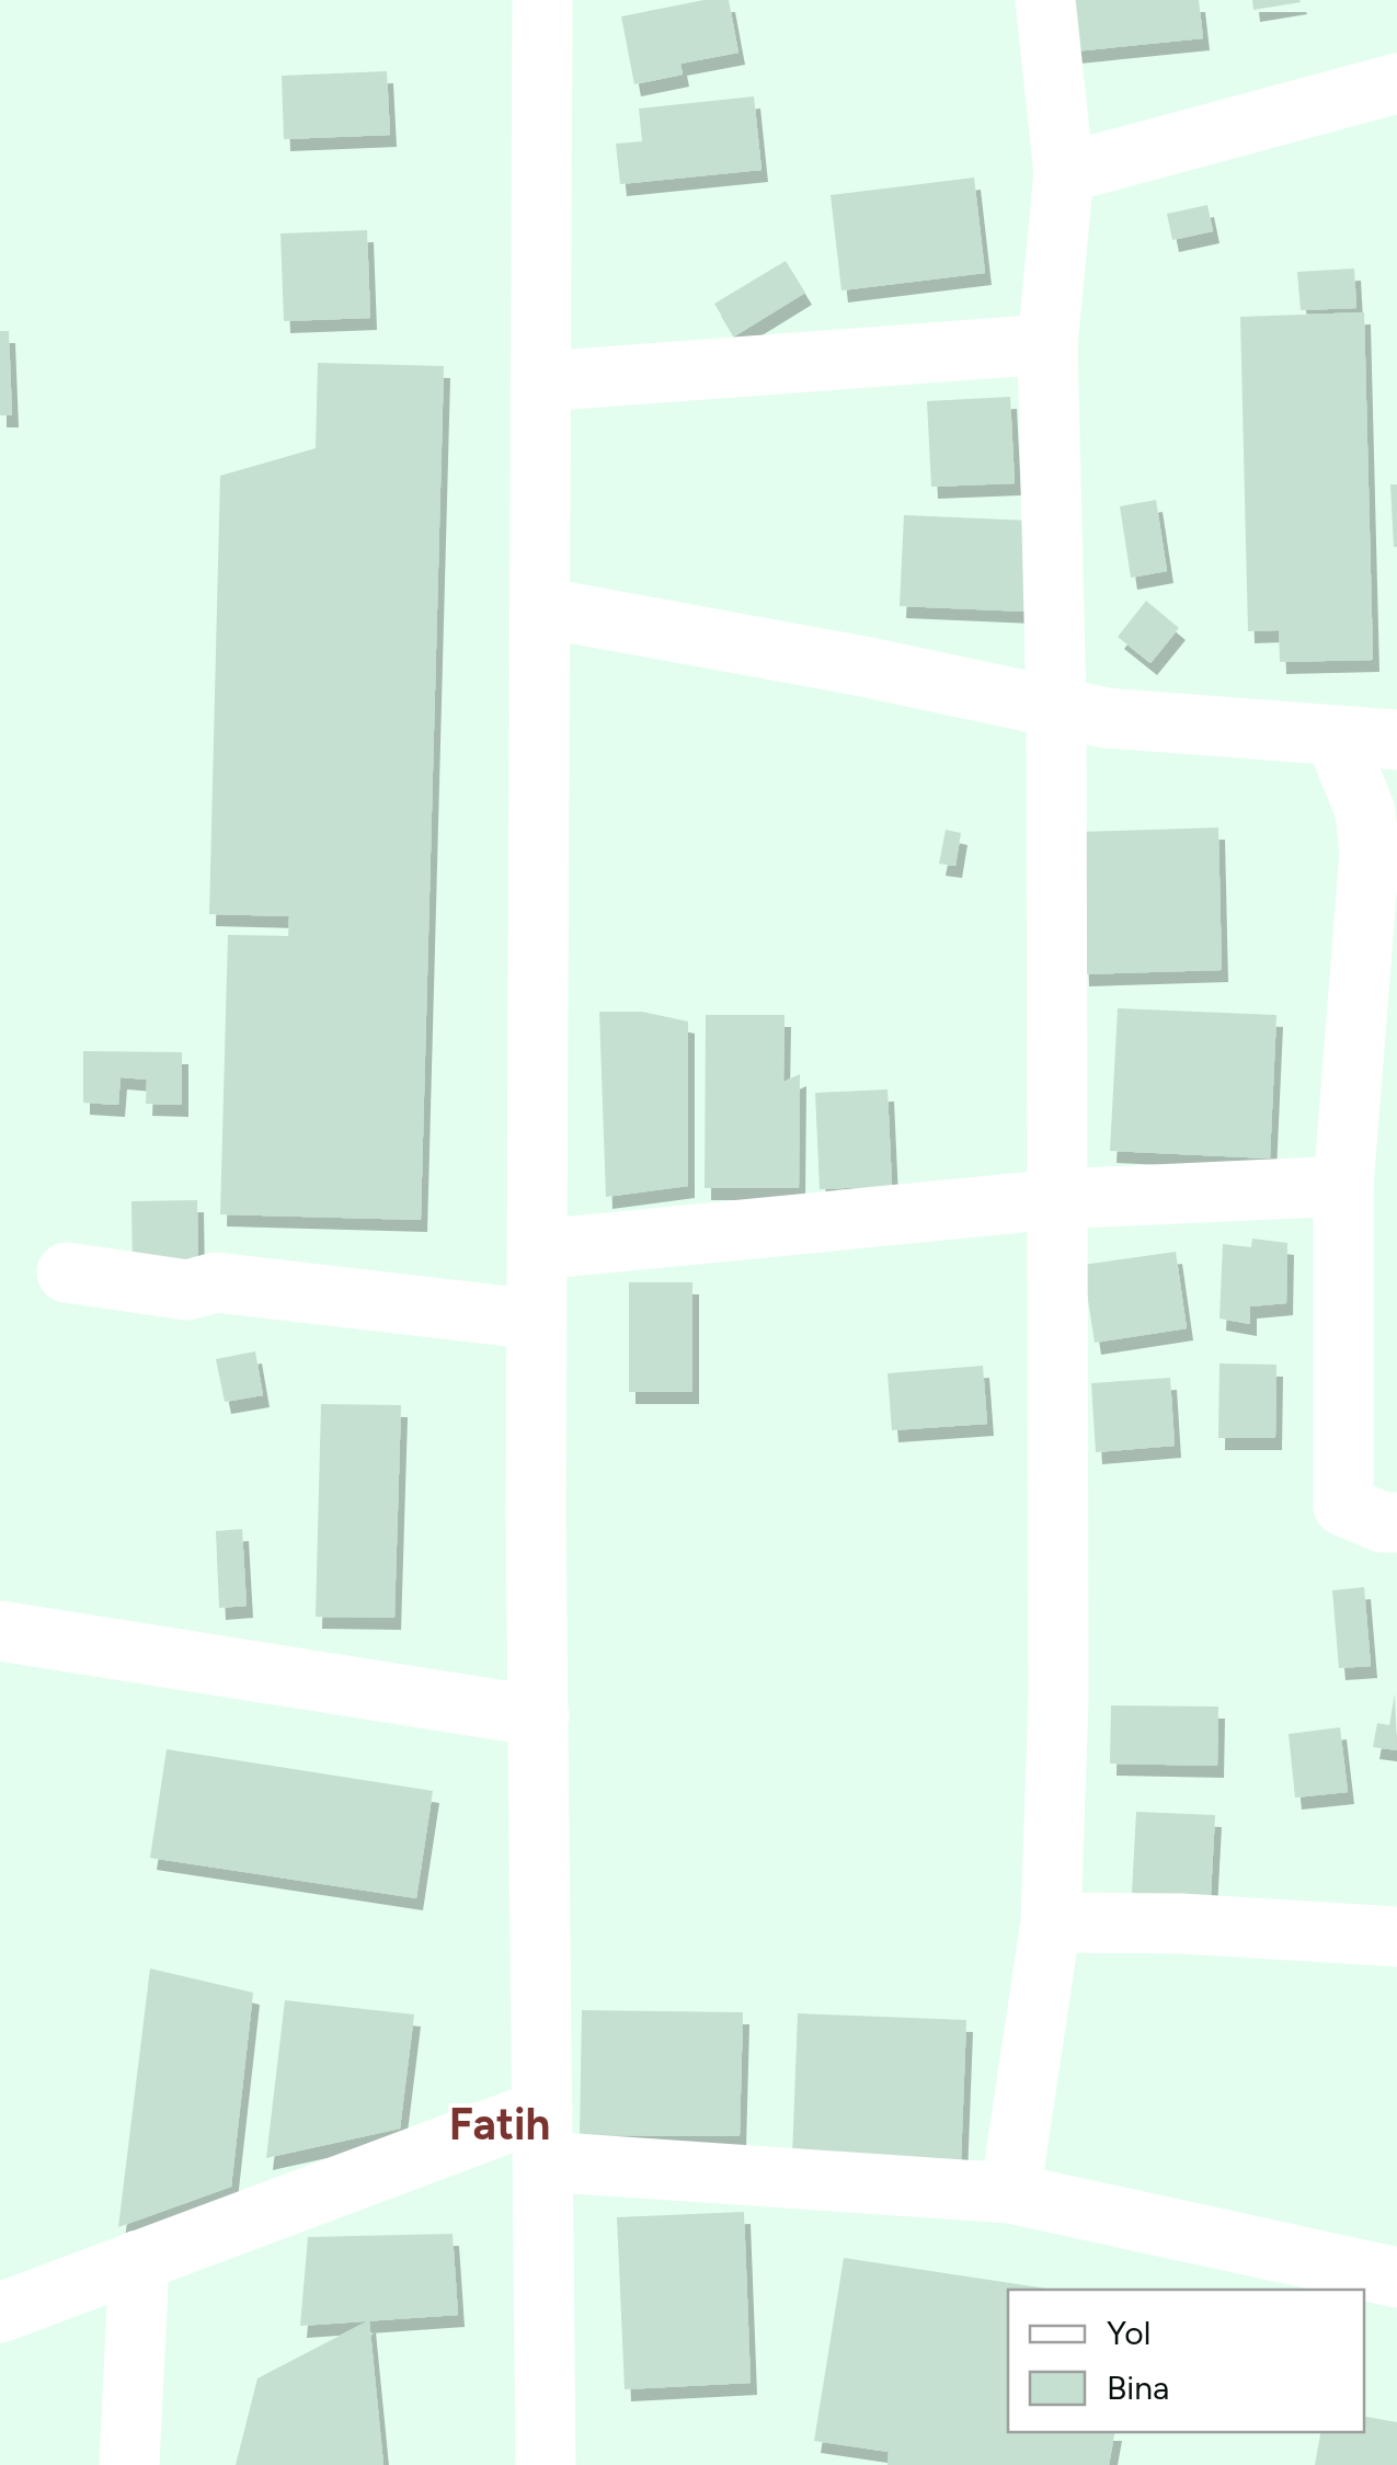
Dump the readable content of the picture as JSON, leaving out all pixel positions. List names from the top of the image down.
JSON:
{
  "districts": ["Fatih"],
  "legend": ["Yol", "Bina"]
}
